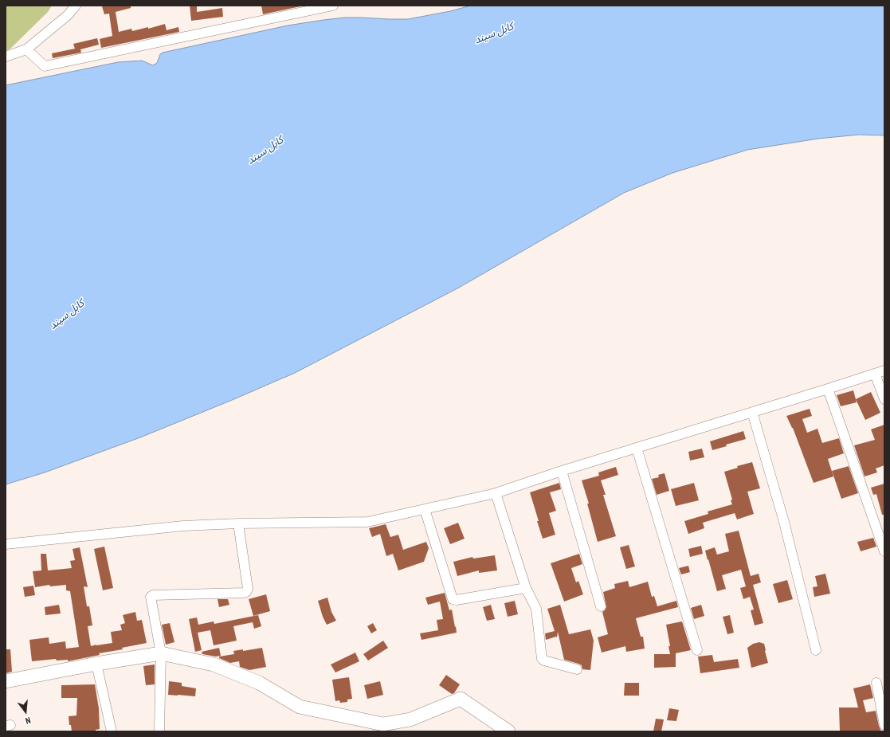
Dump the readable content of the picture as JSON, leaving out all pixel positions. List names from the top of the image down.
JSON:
{
  "water": ["کابل سيند"],
  "north": "bottom"
}
